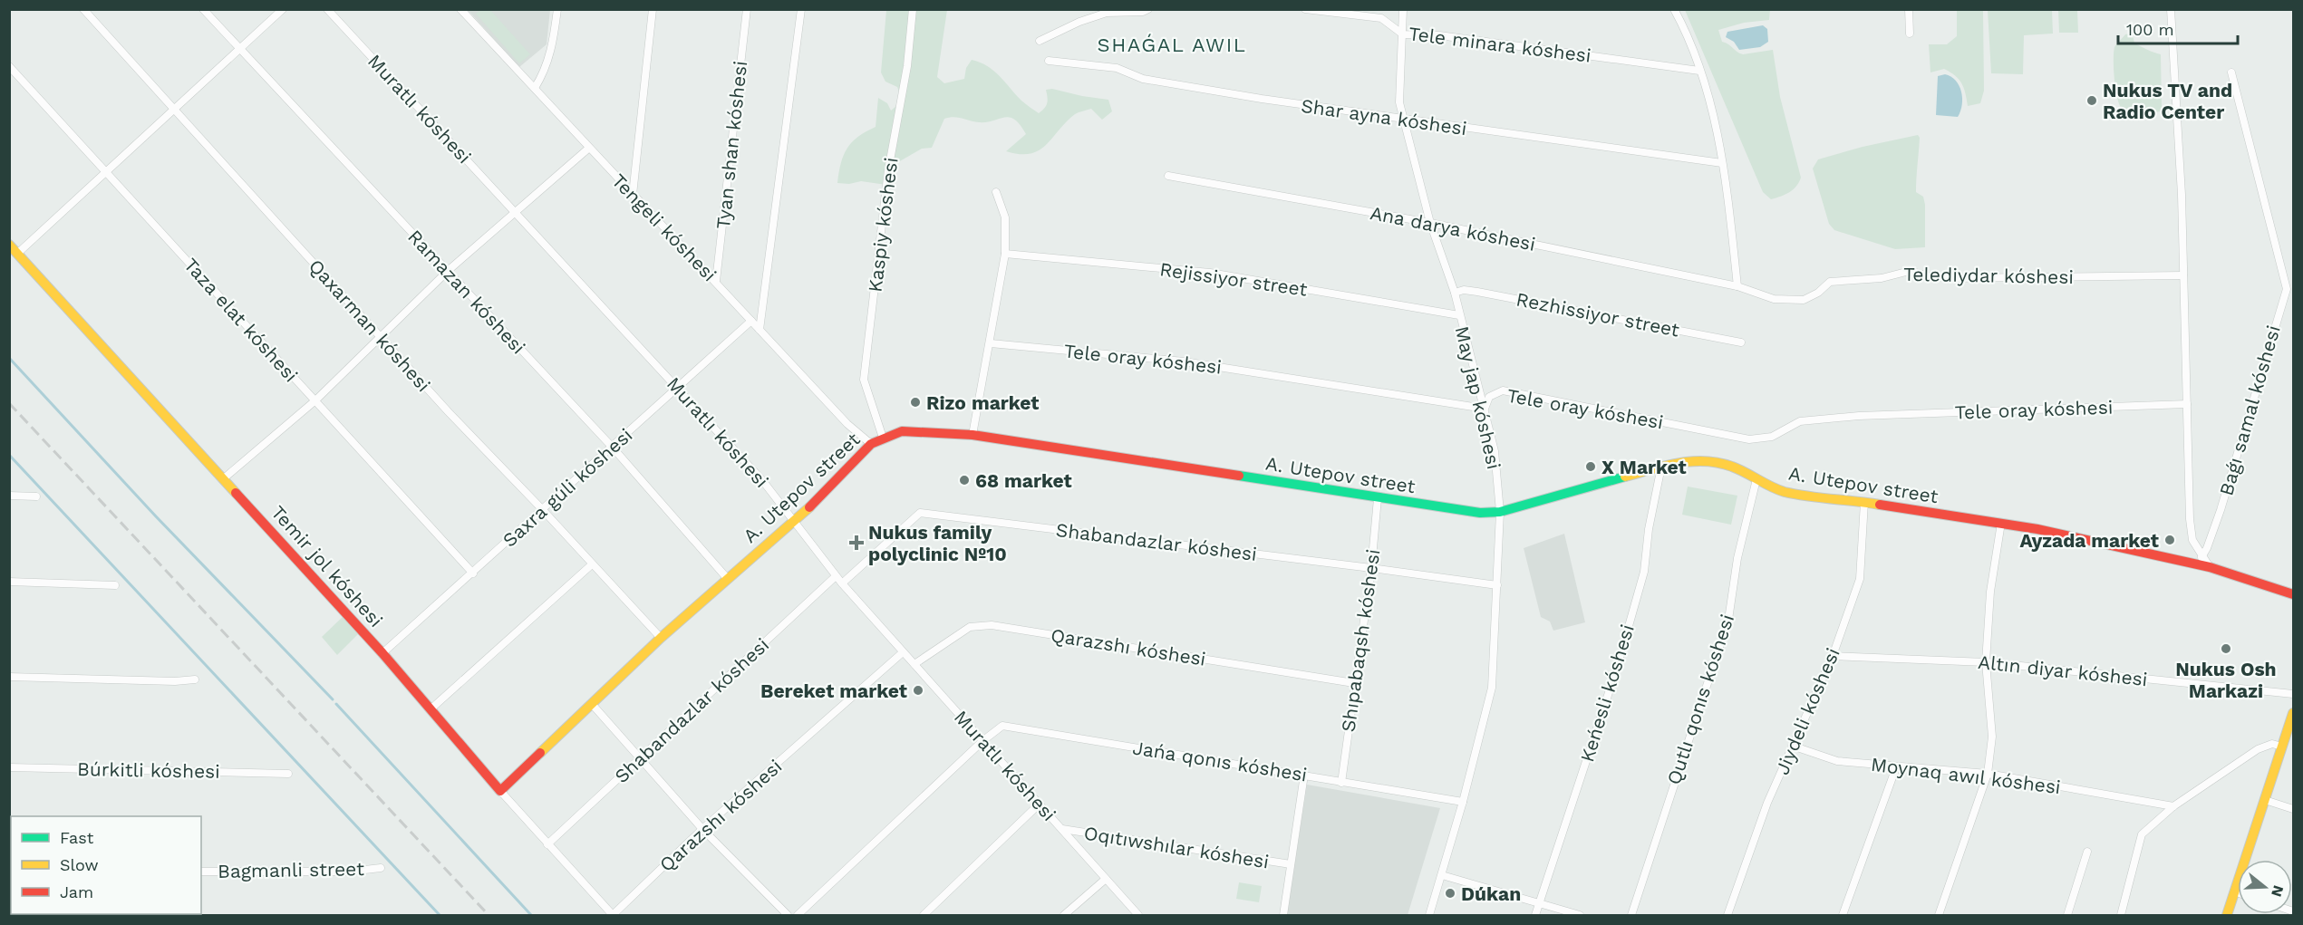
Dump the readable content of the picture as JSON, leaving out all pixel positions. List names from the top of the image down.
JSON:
{
  "streets": {
    "street": [
      "Tele minara kóshesi",
      "Muratlı kóshesi",
      "Shar ayna kóshesi",
      "Tyan shan kóshesi",
      "Kaspiy kóshesi",
      "Tengeli kóshesi",
      "Ana darya kóshesi",
      "Telediydar kóshesi",
      "Rejissiyor street",
      "Ramazan kóshesi",
      "Rezhissiyor street",
      "Taza elat kóshesi",
      "Qaxarman kóshesi",
      "Tele oray kóshesi",
      "May jap kóshesi",
      "Baǵı samal kóshesi",
      "A. Utepov street",
      "Saxra gúli kóshesi",
      "Shabandazlar kóshesi",
      "Temir jol kóshesi",
      "Shıpabaqsh kóshesi",
      "Qarazshı kóshesi",
      "Altın diyar kóshesi",
      "Keńesli kóshesi",
      "Qutlı qonıs kóshesi",
      "Jiydeli kóshesi",
      "Jańa qonıs kóshesi",
      "Búrkitli kóshesi",
      "Moynaq awıl kóshesi",
      "Oqıtıwshılar kóshesi",
      "Bagmanli street"
    ]
  },
  "crossings": [
    ["Tele minara kóshesi", "May jap kóshesi"],
    ["Muratlı kóshesi", "A. Utepov street"],
    ["Muratlı kóshesi", "Saxra gúli kóshesi"],
    ["Muratlı kóshesi", "Shabandazlar kóshesi"],
    ["Muratlı kóshesi", "Qarazshı kóshesi"],
    ["Muratlı kóshesi", "Jańa qonıs kóshesi"],
    ["Muratlı kóshesi", "Oqıtıwshılar kóshesi"],
    ["Shar ayna kóshesi", "May jap kóshesi"],
    ["Tyan shan kóshesi", "Tengeli kóshesi"],
    ["Kaspiy kóshesi", "A. Utepov street"],
    ["Tengeli kóshesi", "A. Utepov street"],
    ["Tengeli kóshesi", "Saxra gúli kóshesi"],
    ["Ana darya kóshesi", "Telediydar kóshesi"],
    ["Ana darya kóshesi", "May jap kóshesi"],
    ["Rejissiyor street", "May jap kóshesi"],
    ["Ramazan kóshesi", "A. Utepov street"],
    ["Ramazan kóshesi", "Saxra gúli kóshesi"],
    ["Rezhissiyor street", "May jap kóshesi"],
    ["Taza elat kóshesi", "Saxra gúli kóshesi"],
    ["Qaxarman kóshesi", "A. Utepov street"],
    ["Qaxarman kóshesi", "Saxra gúli kóshesi"],
    ["Tele oray kóshesi", "May jap kóshesi"],
    ["May jap kóshesi", "A. Utepov street"],
    ["May jap kóshesi", "Shabandazlar kóshesi"],
    ["May jap kóshesi", "Jańa qonıs kóshesi"],
    ["A. Utepov street", "Temir jol kóshesi"],
    ["A. Utepov street", "Shıpabaqsh kóshesi"],
    ["A. Utepov street", "Keńesli kóshesi"],
    ["A. Utepov street", "Qutlı qonıs kóshesi"],
    ["A. Utepov street", "Jiydeli kóshesi"],
    ["Saxra gúli kóshesi", "Temir jol kóshesi"],
    ["Shabandazlar kóshesi", "Temir jol kóshesi"],
    ["Shabandazlar kóshesi", "Shıpabaqsh kóshesi"],
    ["Temir jol kóshesi", "Qarazshı kóshesi"],
    ["Shıpabaqsh kóshesi", "Qarazshı kóshesi"],
    ["Shıpabaqsh kóshesi", "Jańa qonıs kóshesi"],
    ["Altın diyar kóshesi", "Jiydeli kóshesi"],
    ["Jiydeli kóshesi", "Moynaq awıl kóshesi"]
  ],
  "districts": ["SHAǴAL AWIL"],
  "places": {
    "other": [
      "Nukus TV and Radio Center",
      "Rizo market",
      "X Market",
      "68 market",
      "Ayzada market",
      "Nukus Osh Markazi",
      "Bereket market",
      "Dúkan"
    ],
    "health": ["Nukus family polyclinic №10"]
  },
  "legend": ["Fast", "Slow", "Jam"],
  "scale_bar": "100 m",
  "north": "right"
}
